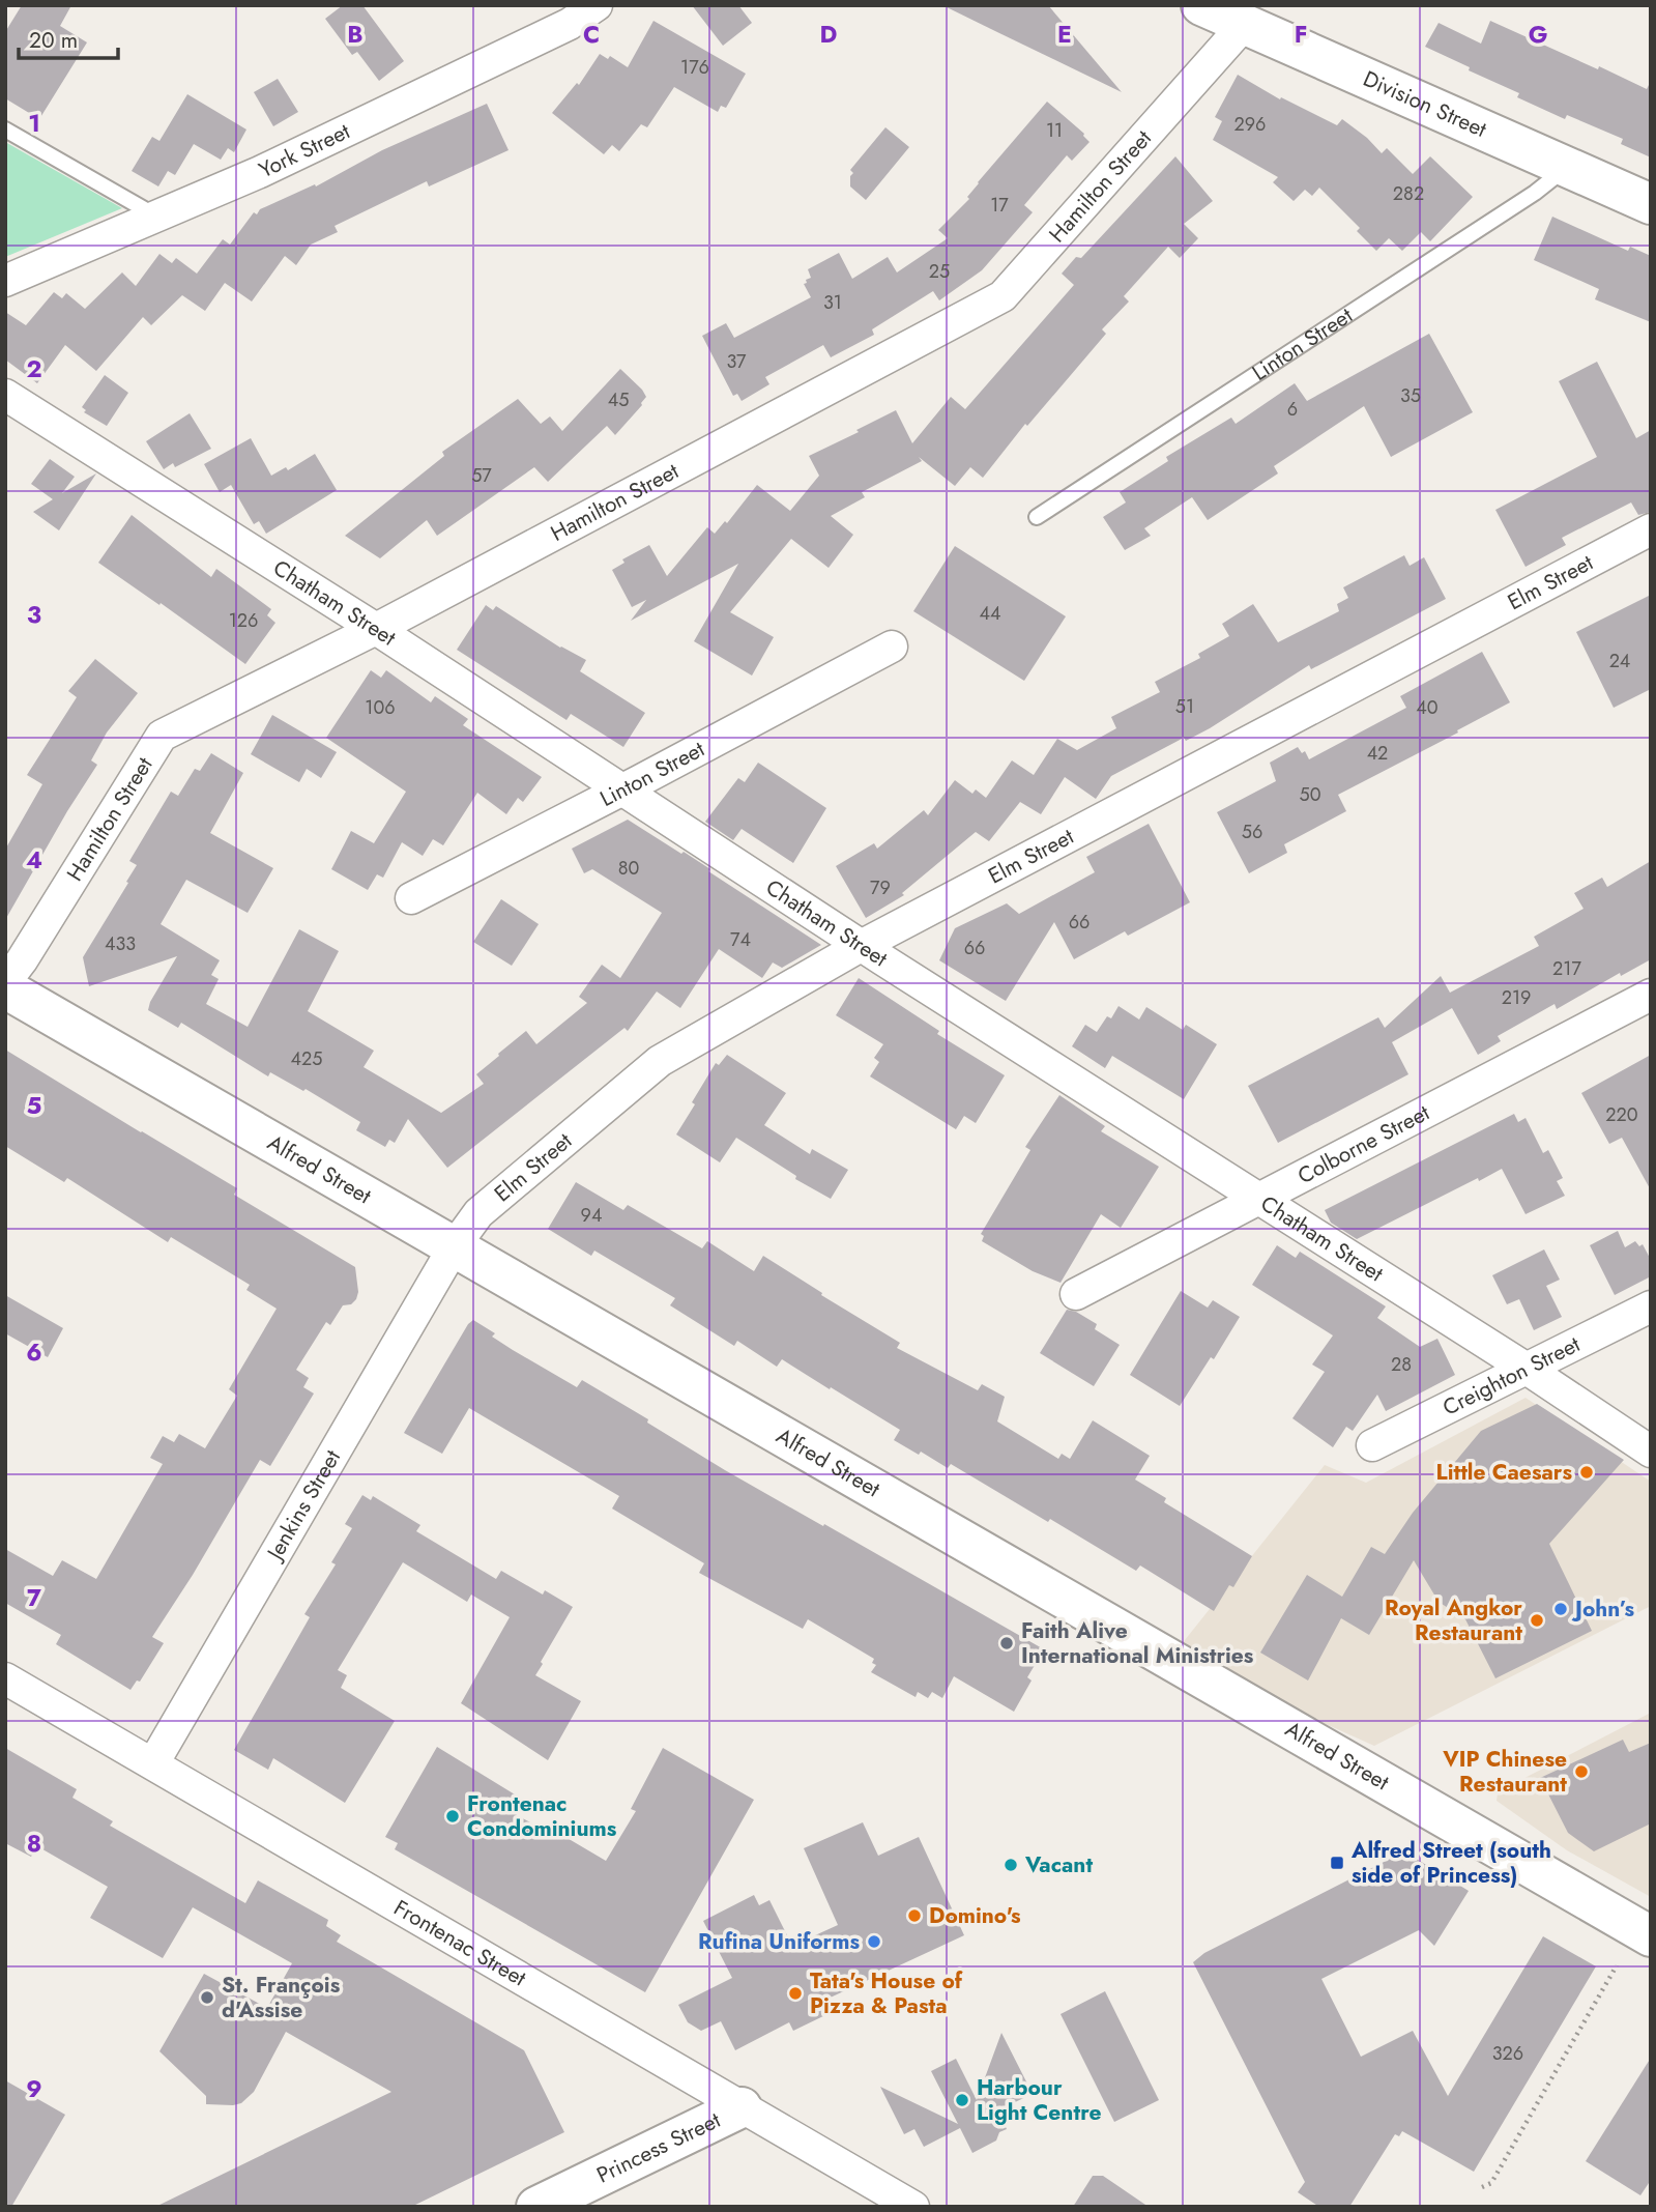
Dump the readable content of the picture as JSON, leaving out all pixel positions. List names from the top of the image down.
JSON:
{
  "streets": {
    "street": [
      "Division Street",
      "York Street",
      "Hamilton Street",
      "Linton Street",
      "Elm Street",
      "Chatham Street",
      "Colborne Street",
      "Alfred Street",
      "Creighton Street",
      "Jenkins Street",
      "Frontenac Street",
      "Princess Street"
    ]
  },
  "crossings": [
    ["Division Street", "Hamilton Street"],
    ["Division Street", "Linton Street"],
    ["Hamilton Street", "Chatham Street"],
    ["Linton Street", "Chatham Street"],
    ["Elm Street", "Chatham Street"],
    ["Elm Street", "Alfred Street"],
    ["Elm Street", "Jenkins Street"],
    ["Chatham Street", "Colborne Street"],
    ["Chatham Street", "Creighton Street"],
    ["Alfred Street", "Jenkins Street"],
    ["Jenkins Street", "Frontenac Street"],
    ["Frontenac Street", "Princess Street"]
  ],
  "places": {
    "other": [
      "Little Caesars",
      "John’s",
      "Royal Angkor Restaurant",
      "Faith Alive International Ministries",
      "VIP Chinese Restaurant",
      "Frontenac Condominiums",
      "Vacant",
      "Domino's",
      "Rufina Uniforms",
      "Tata's House of Pizza & Pasta",
      "St. François d'Assise",
      "Harbour Light Centre"
    ],
    "transit": ["Alfred Street (south side of Princess)"]
  },
  "house_numbers": [
    "176",
    "296",
    "11",
    "282",
    "17",
    "25",
    "31",
    "37",
    "35",
    "45",
    "6",
    "57",
    "44",
    "126",
    "24",
    "51",
    "106",
    "40",
    "42",
    "50",
    "56",
    "80",
    "79",
    "66",
    "74",
    "433",
    "66",
    "217",
    "219",
    "425",
    "220",
    "94",
    "28",
    "326"
  ],
  "scale_bar": "20 m",
  "grid": {
    "columns": [
      "B",
      "C",
      "D",
      "E",
      "F",
      "G"
    ],
    "rows": [
      "1",
      "2",
      "3",
      "4",
      "5",
      "6",
      "7",
      "8",
      "9"
    ]
  }
}
